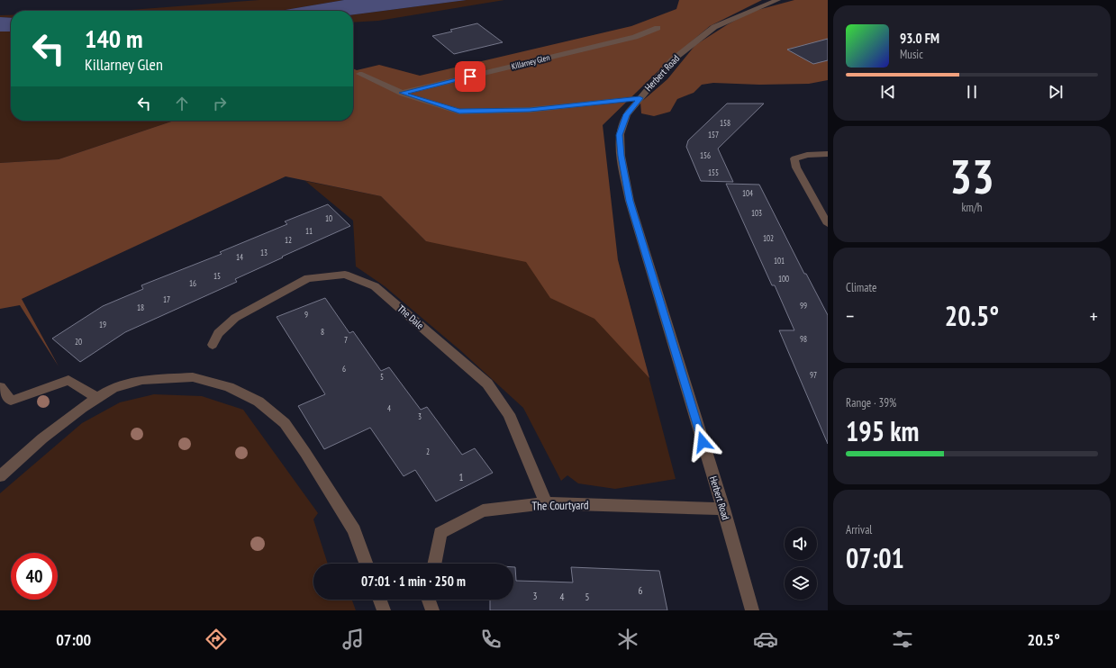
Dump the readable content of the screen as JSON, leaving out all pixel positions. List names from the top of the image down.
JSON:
{
  "streets": {
    "street": [
      "Killarney Glen",
      "Herbert Road",
      "The Dale",
      "The Courtyard"
    ]
  },
  "crossings": [
    ["Herbert Road", "The Courtyard"],
    ["The Dale", "The Courtyard"]
  ],
  "house_numbers": [
    "158",
    "157",
    "156",
    "155",
    "104",
    "103",
    "10",
    "11",
    "102",
    "12",
    "13",
    "14",
    "101",
    "15",
    "100",
    "16",
    "17",
    "99",
    "18",
    "9",
    "19",
    "8",
    "98",
    "7",
    "20",
    "6",
    "97",
    "5",
    "4",
    "3",
    "2",
    "1",
    "6",
    "3",
    "4",
    "5"
  ],
  "page": {
    "turn": ["140 m", "Killarney Glen"],
    "song": ["93.0 FM", "Music"],
    "tile": [
      ["33", "km/h"],
      "Climate",
      ["Range · 39%", "195 km"],
      ["Arrival", "07:01"]
    ],
    "heat": ["−", "20.5°", "+"],
    "limit": "40",
    "trip": "07:01 · 1 min · 250 m",
    "tabs": ["07:00", "20.5°"]
  }
}
